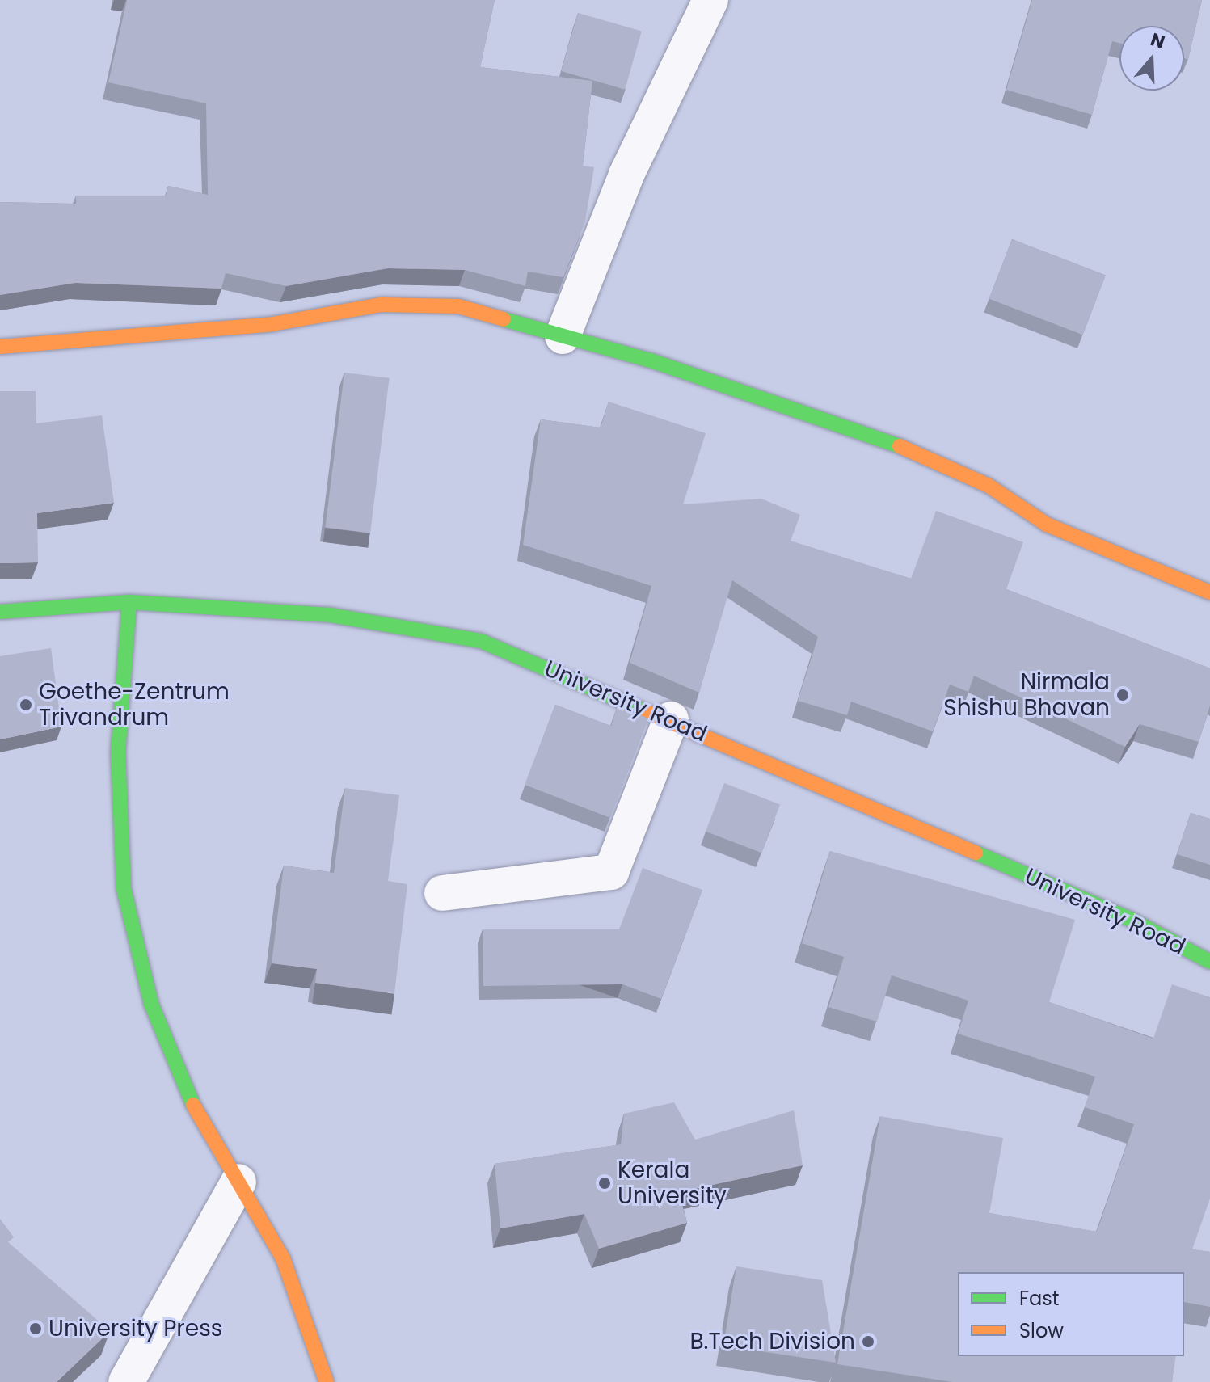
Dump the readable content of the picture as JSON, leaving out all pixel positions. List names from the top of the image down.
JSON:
{
  "streets": {
    "street": ["University Road"]
  },
  "places": [
    "Nirmala Shishu Bhavan",
    "Goethe-Zentrum Trivandrum",
    "Kerala University",
    "University Press",
    "B.Tech Division"
  ],
  "legend": ["Fast", "Slow"],
  "north": "top"
}
